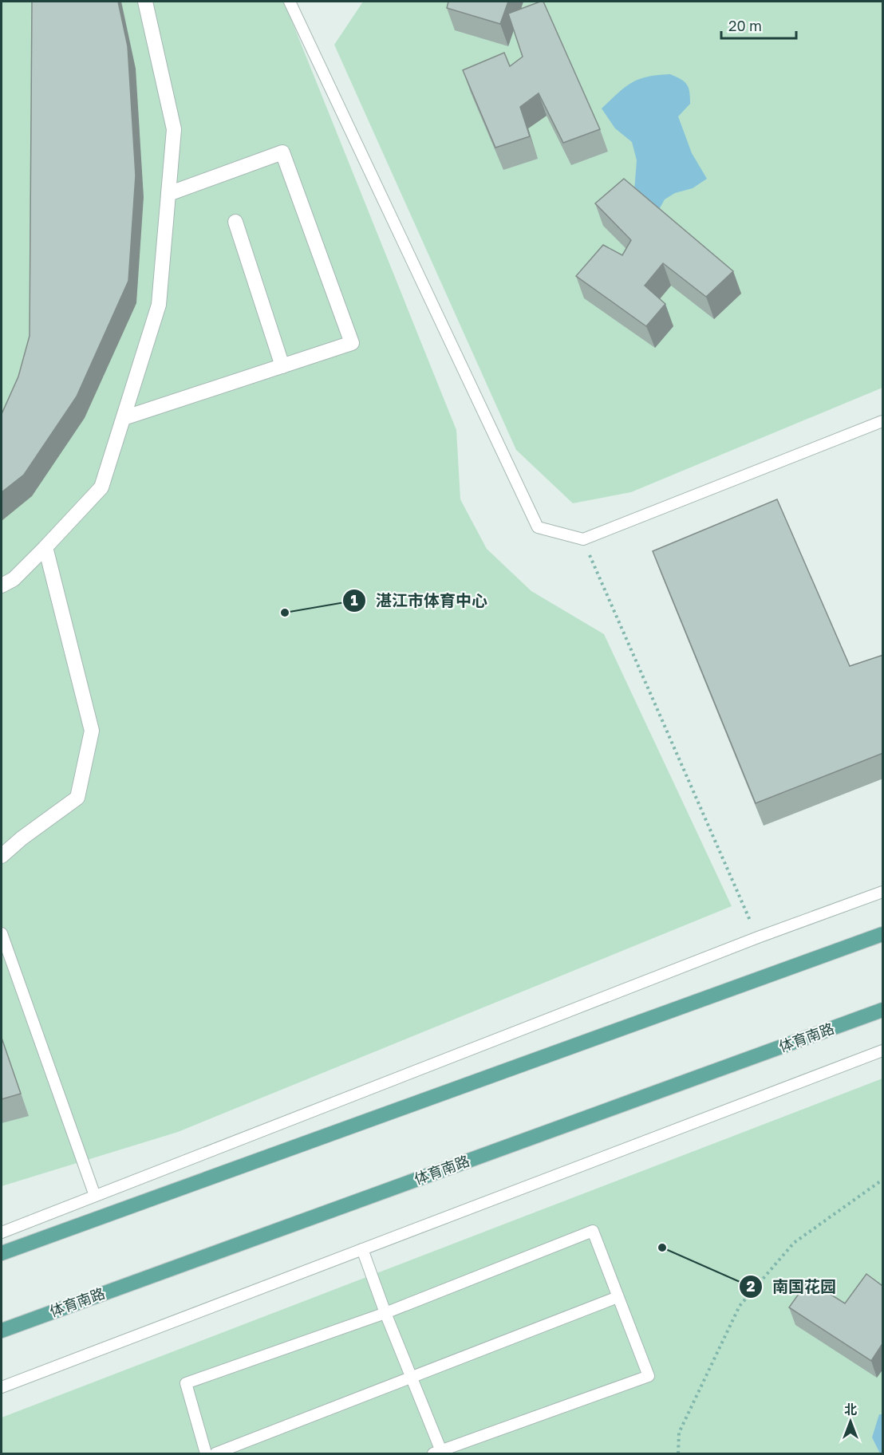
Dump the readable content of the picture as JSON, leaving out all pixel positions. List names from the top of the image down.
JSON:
{
  "streets": {
    "main road": ["体育南路"]
  },
  "places": ["湛江市体育中心", "南国花园"],
  "scale_bar": "20 m",
  "north": "top"
}
